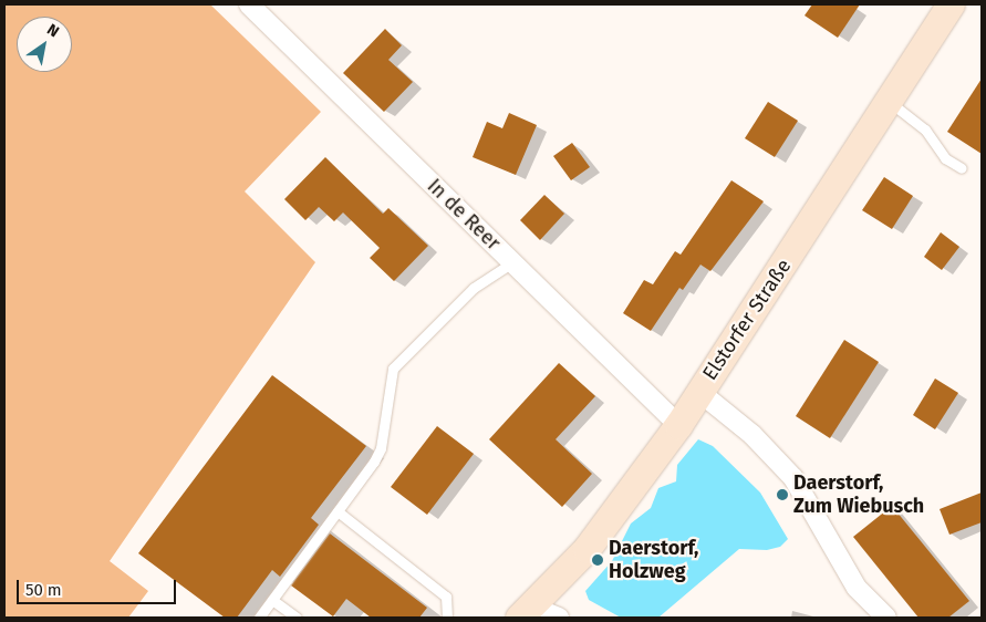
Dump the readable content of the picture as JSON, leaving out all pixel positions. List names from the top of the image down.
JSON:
{
  "streets": {
    "main road": ["Elstorfer Straße"],
    "street": ["In de Reer"]
  },
  "crossings": [
    ["In de Reer", "Elstorfer Straße"]
  ],
  "places": ["Daerstorf, Zum Wiebusch", "Daerstorf, Holzweg"],
  "scale_bar": "50 m",
  "north": "top right"
}
